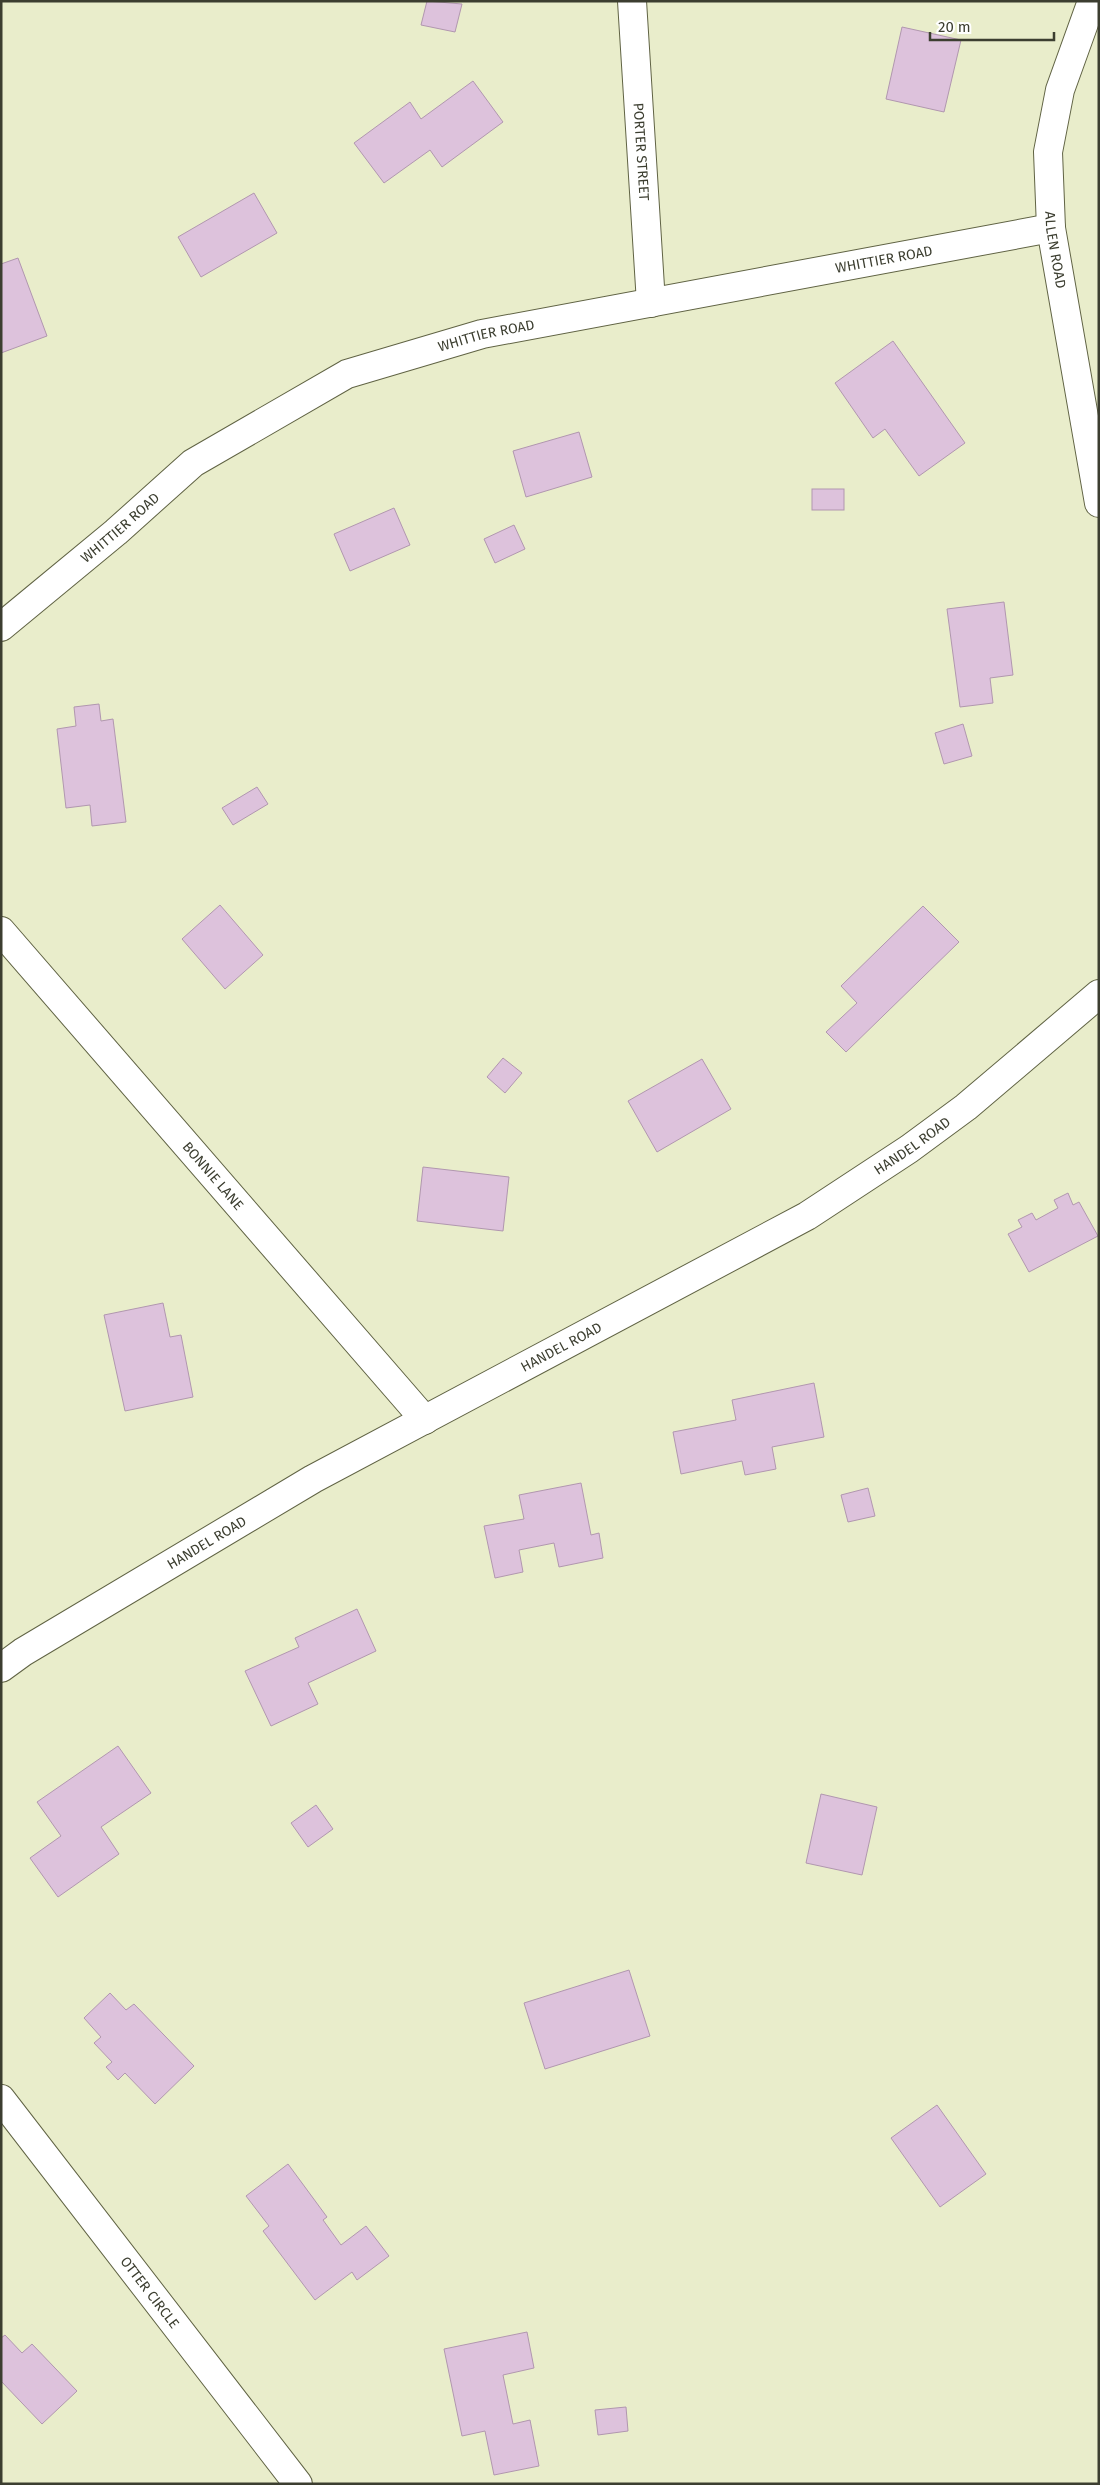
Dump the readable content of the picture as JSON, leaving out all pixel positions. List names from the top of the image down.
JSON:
{
  "streets": {
    "street": [
      "PORTER STREET",
      "ALLEN ROAD",
      "WHITTIER ROAD",
      "HANDEL ROAD",
      "BONNIE LANE",
      "OTTER CIRCLE"
    ]
  },
  "crossings": [
    ["PORTER STREET", "WHITTIER ROAD"],
    ["ALLEN ROAD", "WHITTIER ROAD"],
    ["HANDEL ROAD", "BONNIE LANE"]
  ],
  "scale_bar": "20 m"
}
